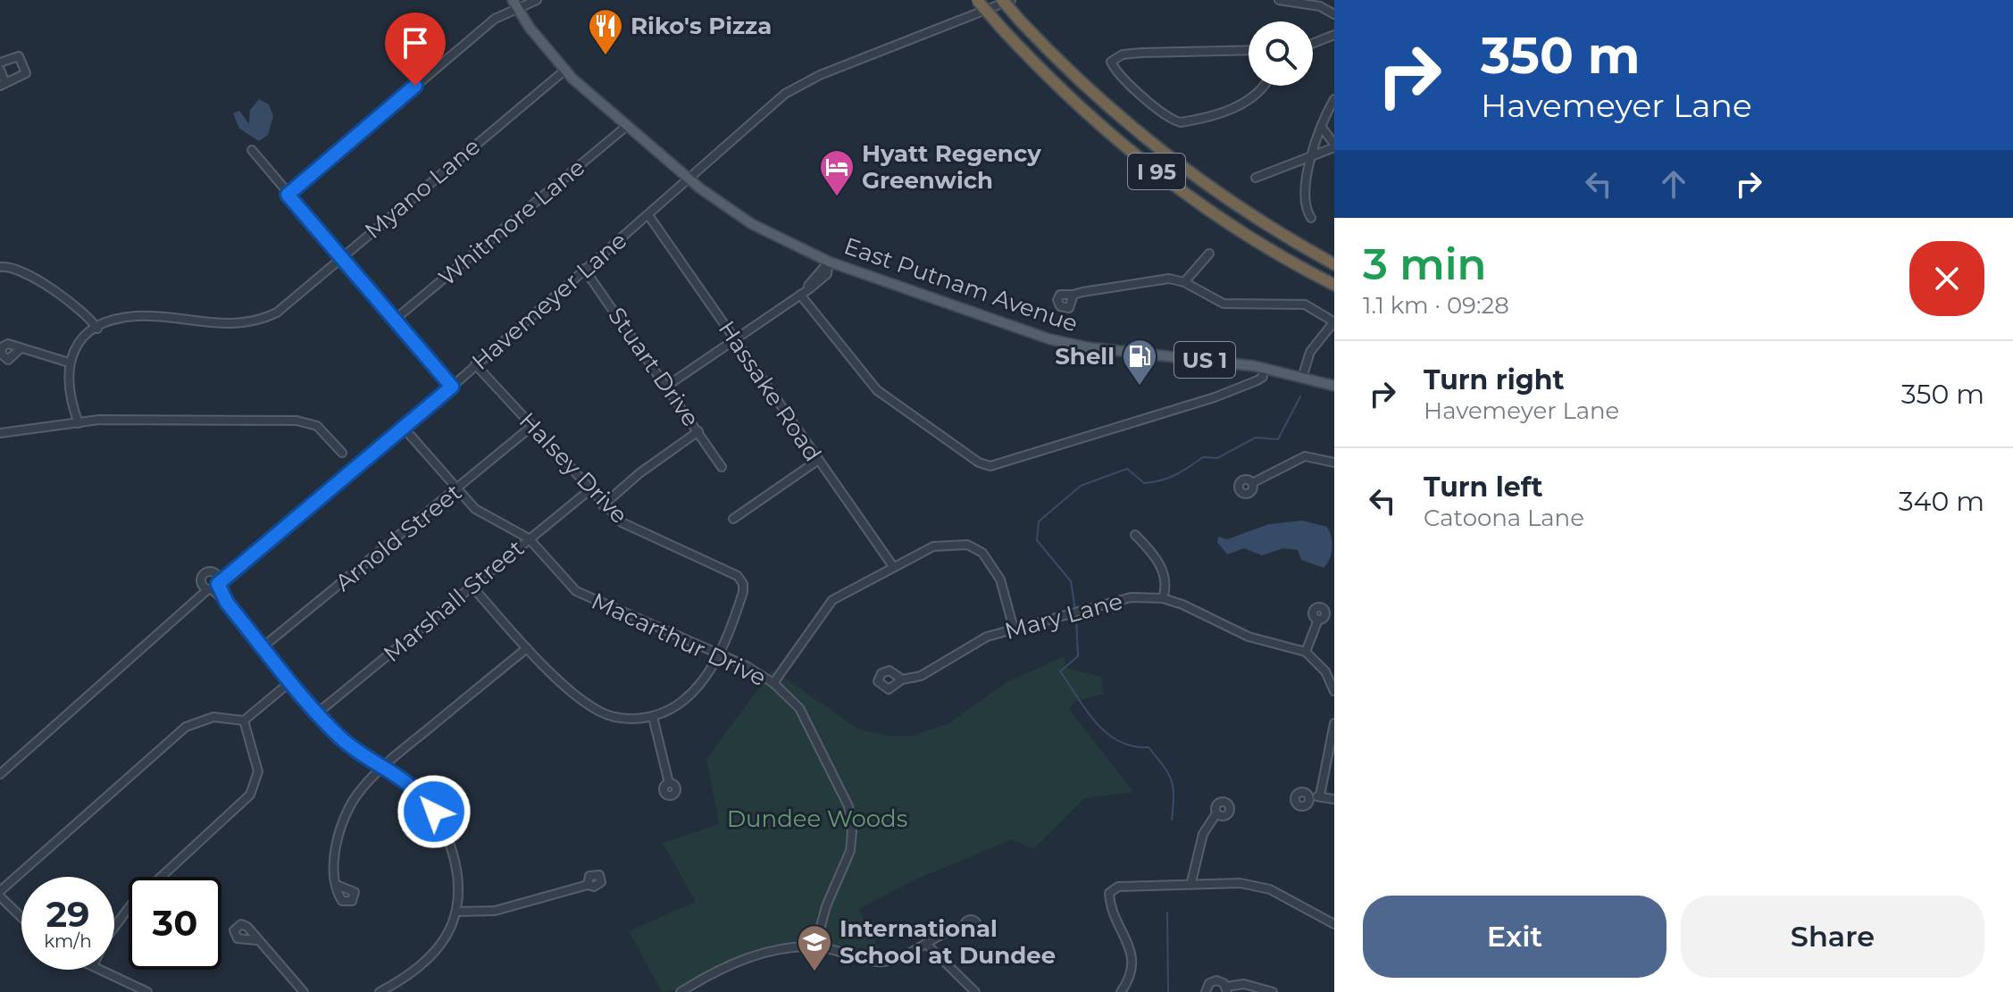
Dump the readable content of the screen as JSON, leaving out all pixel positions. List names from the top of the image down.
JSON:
{
  "streets": {
    "highway": ["I 95"],
    "main road": ["East Putnam Avenue", "US 1"],
    "street": [
      "Myano Lane",
      "Whitmore Lane",
      "Havemeyer Lane",
      "Stuart Drive",
      "Hassake Road",
      "Halsey Drive",
      "Arnold Street",
      "Marshall Street",
      "Mary Lane",
      "Macarthur Drive"
    ]
  },
  "crossings": [
    ["Myano Lane", "US 1"],
    ["Whitmore Lane", "East Putnam Avenue"],
    ["Whitmore Lane", "US 1"],
    ["East Putnam Avenue", "Havemeyer Lane"],
    ["East Putnam Avenue", "US 1"],
    ["Havemeyer Lane", "Stuart Drive"],
    ["Havemeyer Lane", "Hassake Road"],
    ["Havemeyer Lane", "Halsey Drive"],
    ["Havemeyer Lane", "Macarthur Drive"],
    ["Halsey Drive", "Arnold Street"],
    ["Halsey Drive", "Marshall Street"],
    ["Halsey Drive", "Macarthur Drive"],
    ["Arnold Street", "Macarthur Drive"],
    ["Marshall Street", "Macarthur Drive"]
  ],
  "parks": ["Dundee Woods"],
  "places": {
    "restaurant": ["Riko's Pizza"],
    "hotel": ["Hyatt Regency Greenwich"],
    "fuel station": ["Shell"],
    "school or university": ["International School at Dundee"]
  },
  "page": {
    "turn": ["350 m", "Havemeyer Lane"],
    "heading": ["3 min", "1.1 km · 09:28"],
    "list": [
      {
        "name": "Turn right",
        "note": "Havemeyer Lane",
        "value": "350 m"
      },
      {
        "name": "Turn left",
        "note": "Catoona Lane",
        "value": "340 m"
      }
    ],
    "speed": "29 km/h",
    "limit": "30",
    "buttons": ["Exit", "Share"]
  }
}
